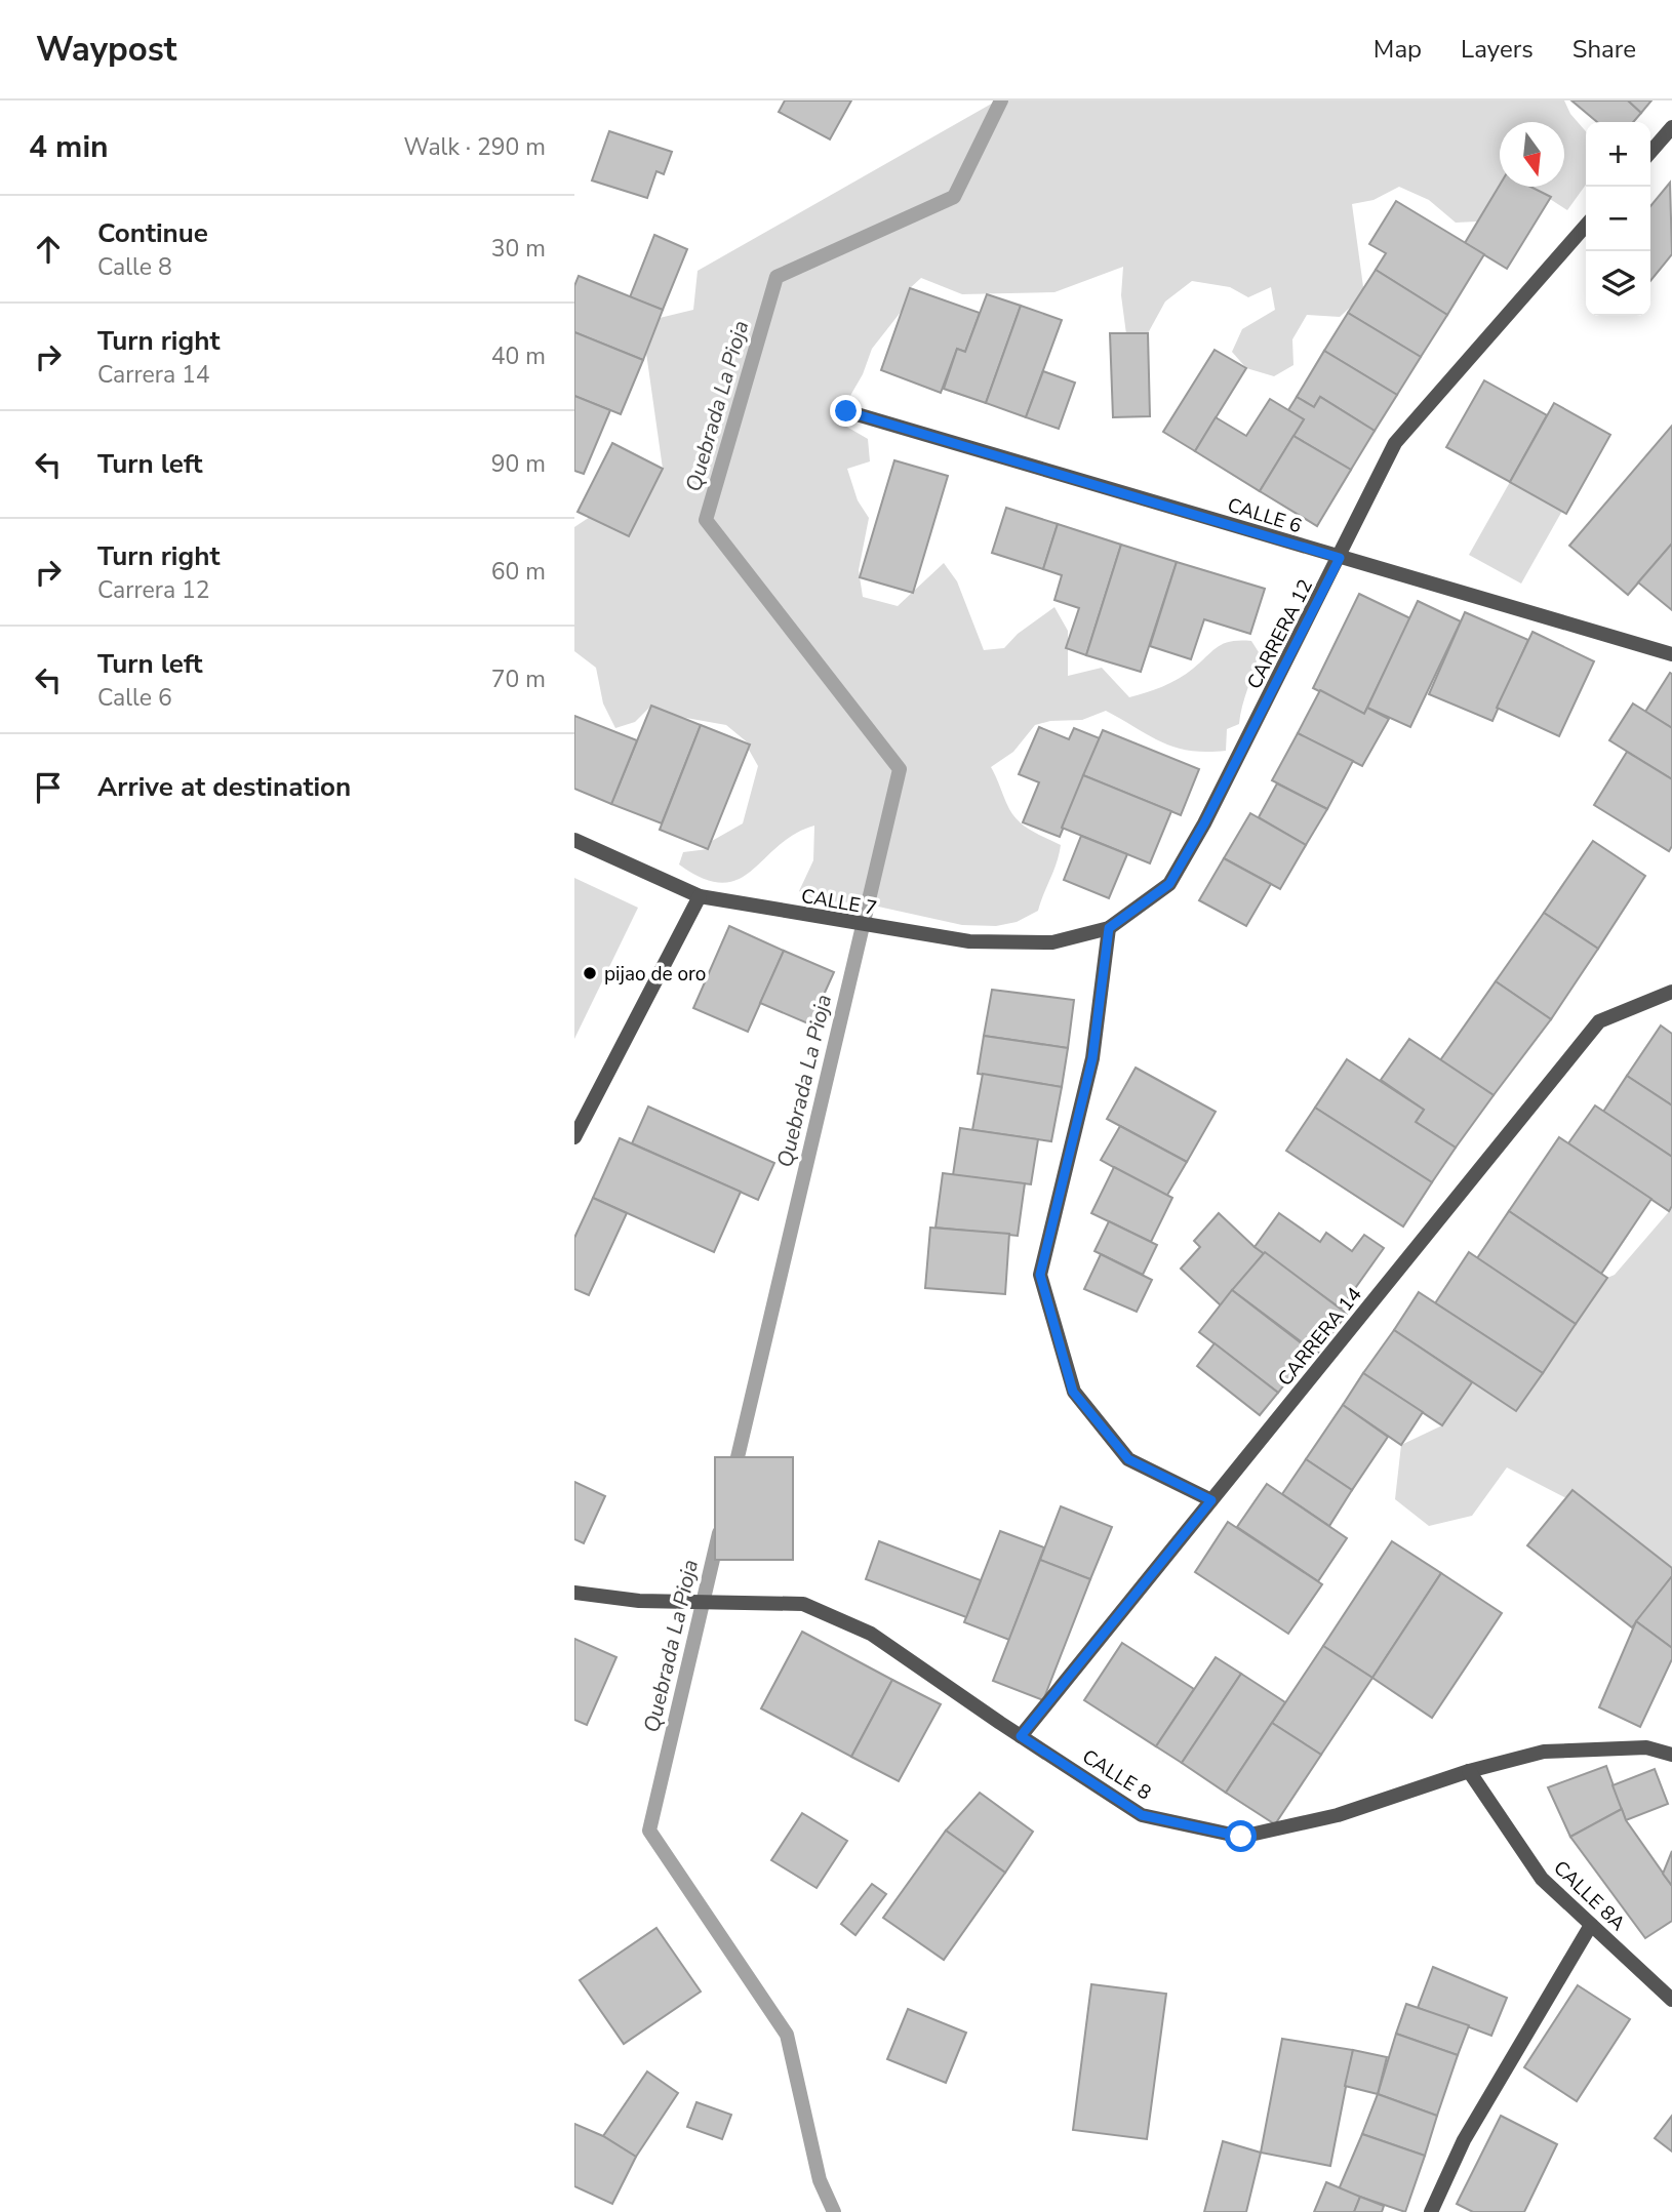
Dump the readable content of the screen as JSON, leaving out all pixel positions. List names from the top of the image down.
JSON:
{
  "streets": {
    "street": [
      "CALLE 6",
      "CARRERA 12",
      "CALLE 7",
      "CARRERA 14",
      "CALLE 8",
      "CALLE 8A"
    ]
  },
  "crossings": [
    ["CALLE 6", "CARRERA 12"],
    ["CARRERA 12", "CALLE 7"],
    ["CARRERA 14", "CALLE 8"],
    ["CALLE 8", "CALLE 8A"]
  ],
  "water": ["Quebrada La Pioja"],
  "places": ["pijao de oro"],
  "north": "bottom",
  "page": {
    "header": "Waypost",
    "nav": ["Map", "Layers", "Share"],
    "heading": ["4 min", "Walk · 290 m"],
    "map_buttons": ["+", "−"],
    "list": [
      ["Continue", "Calle 8", "30 m"],
      ["Turn right", "Carrera 14", "40 m"],
      ["Turn left", "90 m"],
      ["Turn right", "Carrera 12", "60 m"],
      ["Turn left", "Calle 6", "70 m"],
      "Arrive at destination"
    ]
  }
}
